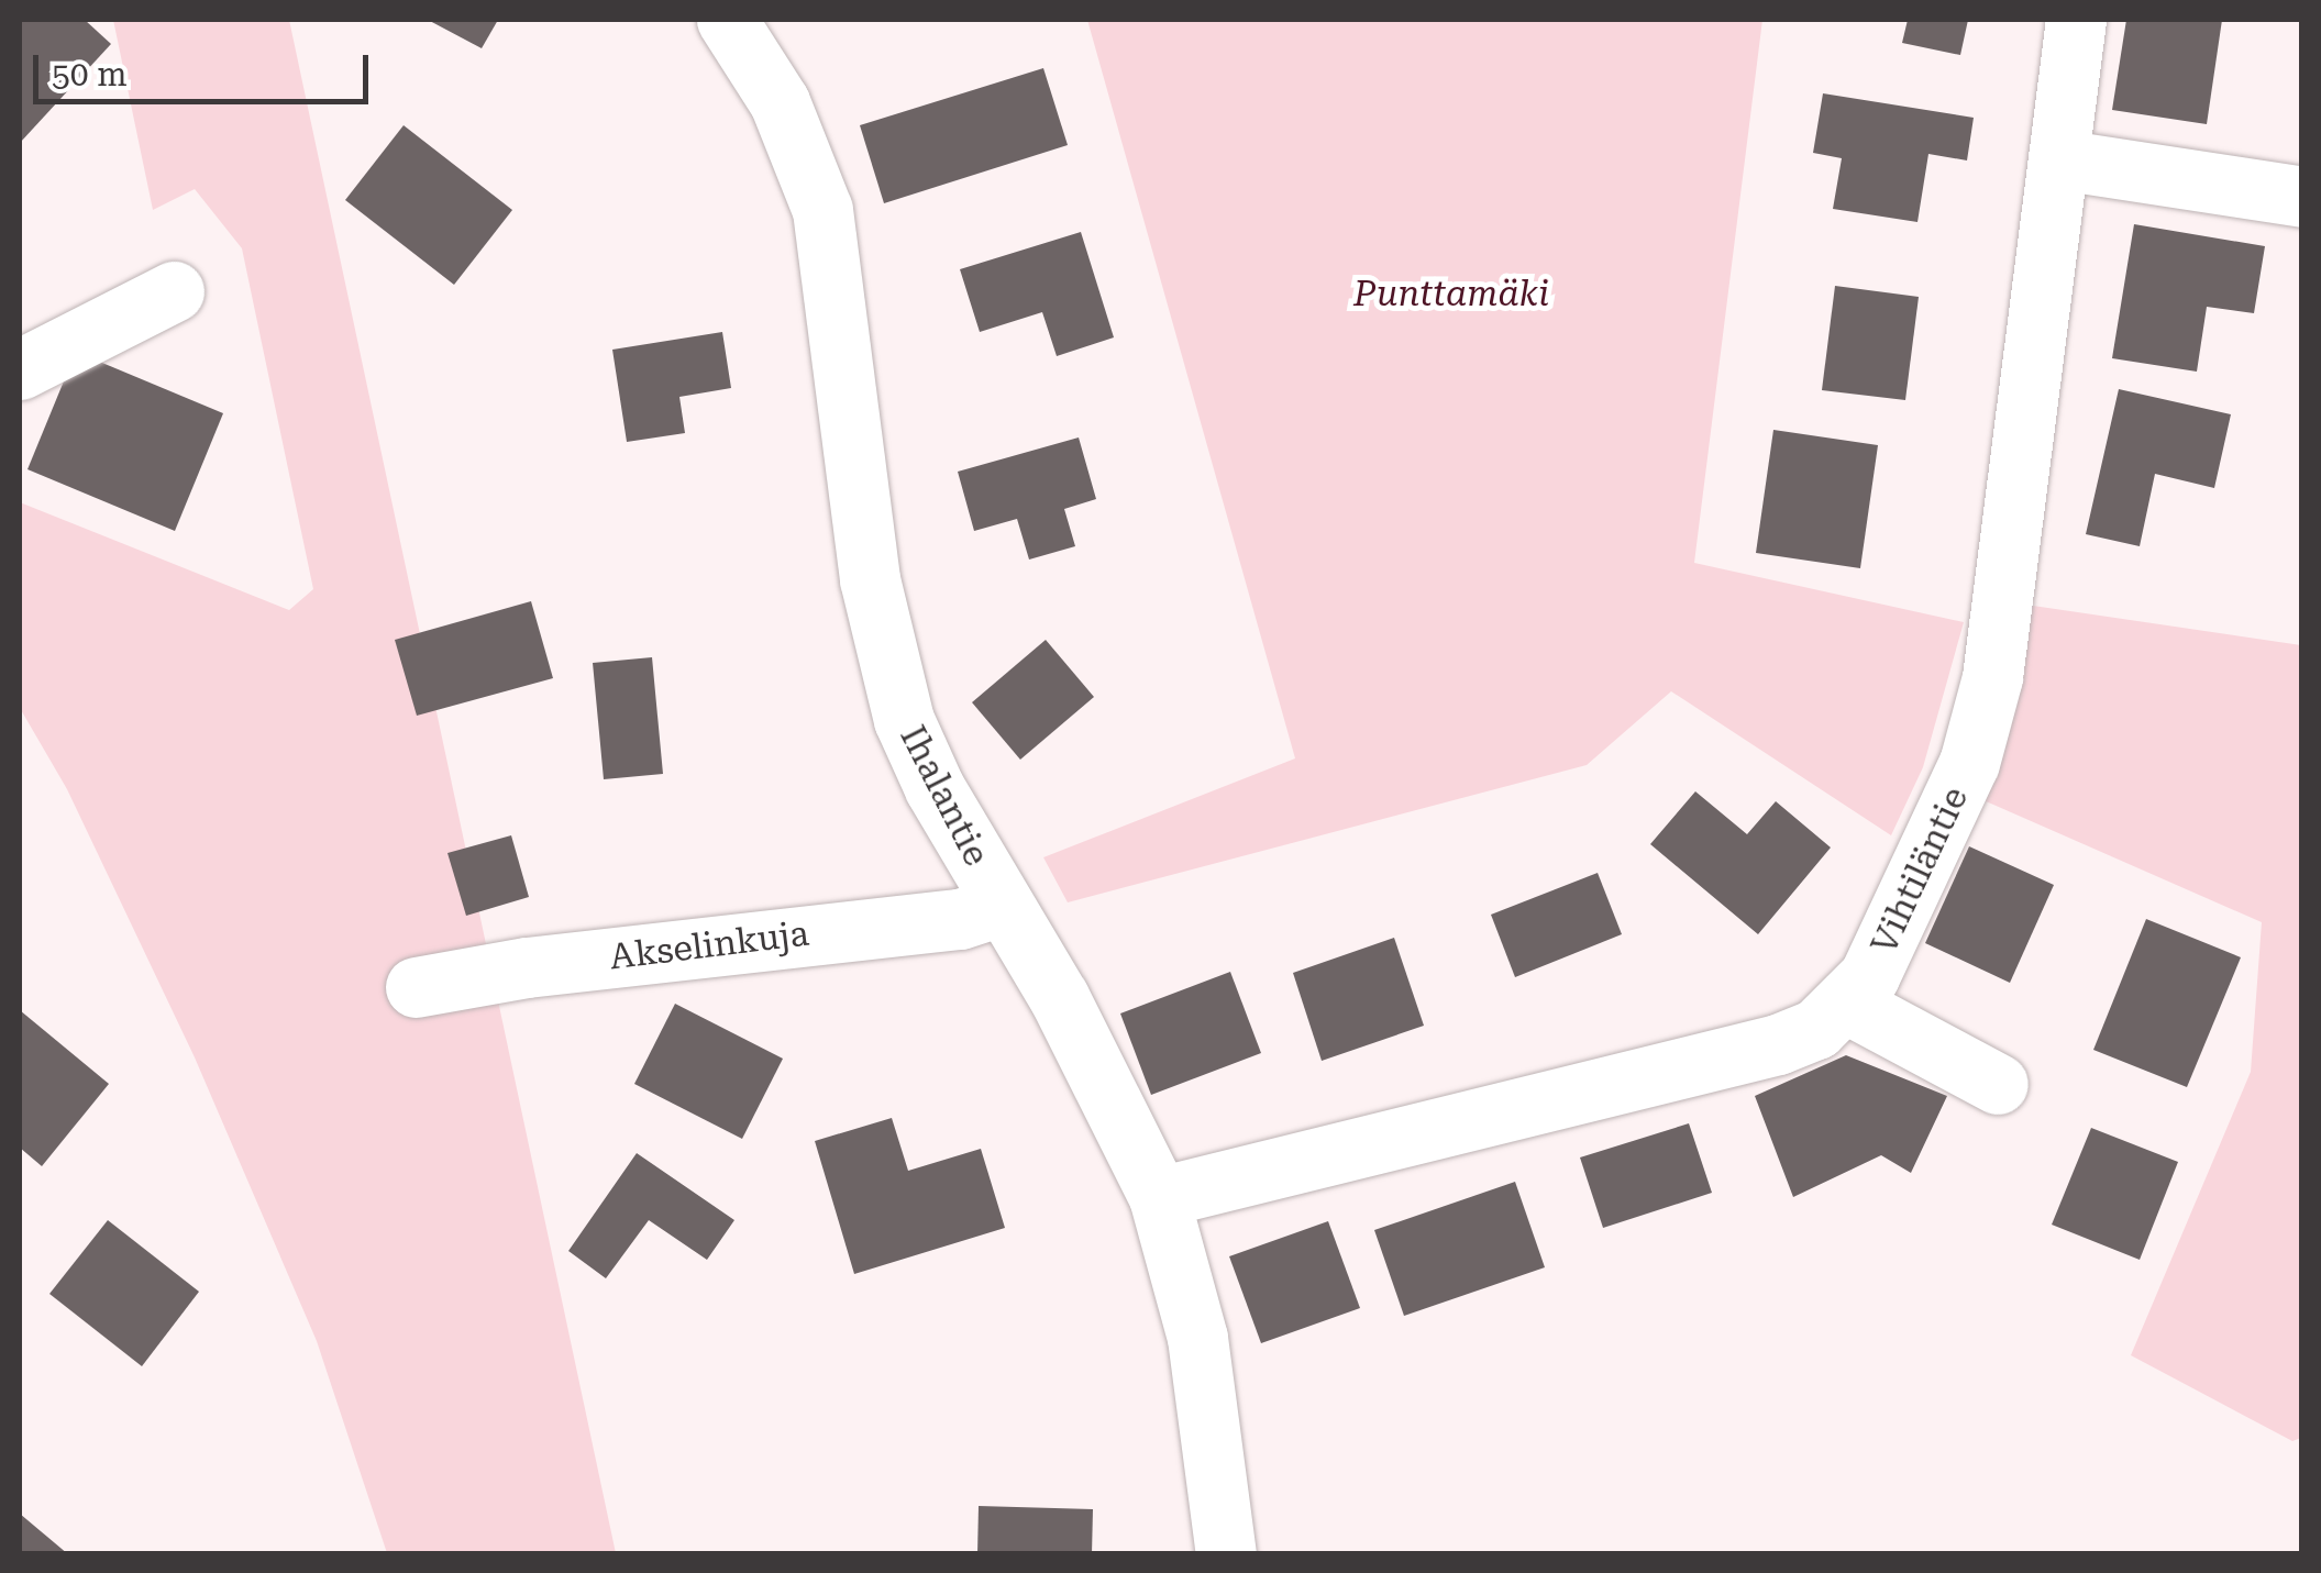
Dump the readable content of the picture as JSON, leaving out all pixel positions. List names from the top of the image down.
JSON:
{
  "streets": {
    "street": ["Ihalantie", "Vihtiläntie", "Akselinkuja"]
  },
  "crossings": [
    ["Ihalantie", "Vihtiläntie"],
    ["Ihalantie", "Akselinkuja"]
  ],
  "parks": ["Punttamäki"],
  "scale_bar": "50 m"
}
